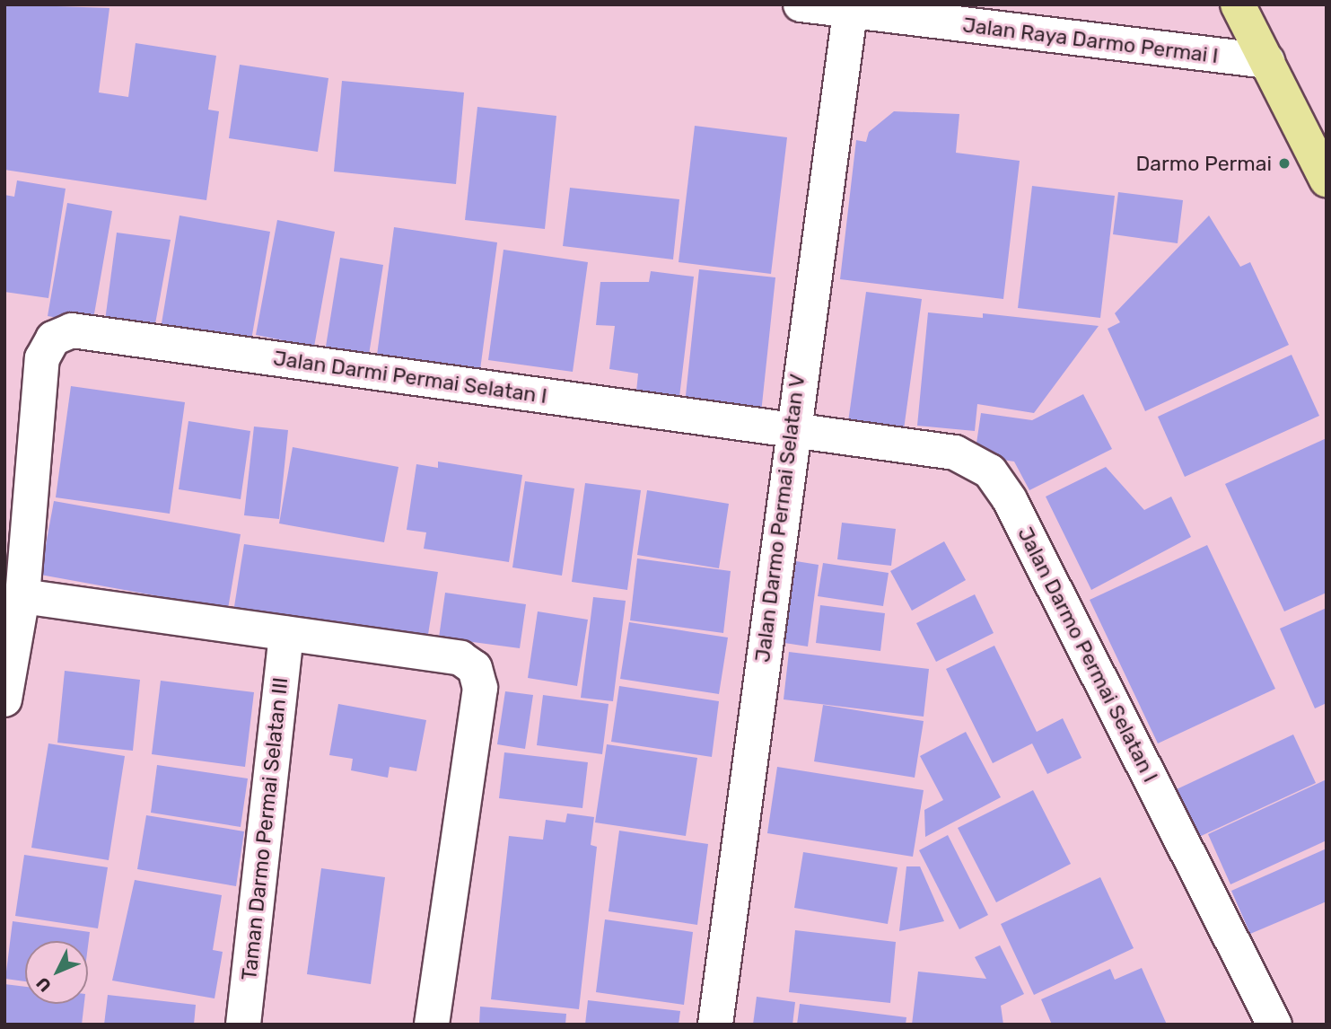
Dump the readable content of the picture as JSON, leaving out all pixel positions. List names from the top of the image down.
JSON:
{
  "streets": {
    "street": [
      "Jalan Raya Darmo Permai I",
      "Jalan Darmi Permai Selatan I",
      "Jalan Darmo Permai Selatan V",
      "Jalan Darmo Permai Selatan I",
      "Taman Darmo Permai Selatan III"
    ]
  },
  "crossings": [
    ["Jalan Raya Darmo Permai I", "Jalan Darmo Permai Selatan V"],
    ["Jalan Darmi Permai Selatan I", "Jalan Darmo Permai Selatan V"],
    ["Jalan Darmi Permai Selatan I", "Jalan Darmo Permai Selatan I"],
    ["Jalan Darmo Permai Selatan V", "Jalan Darmo Permai Selatan I"]
  ],
  "places": ["Darmo Permai"],
  "north": "bottom left"
}
